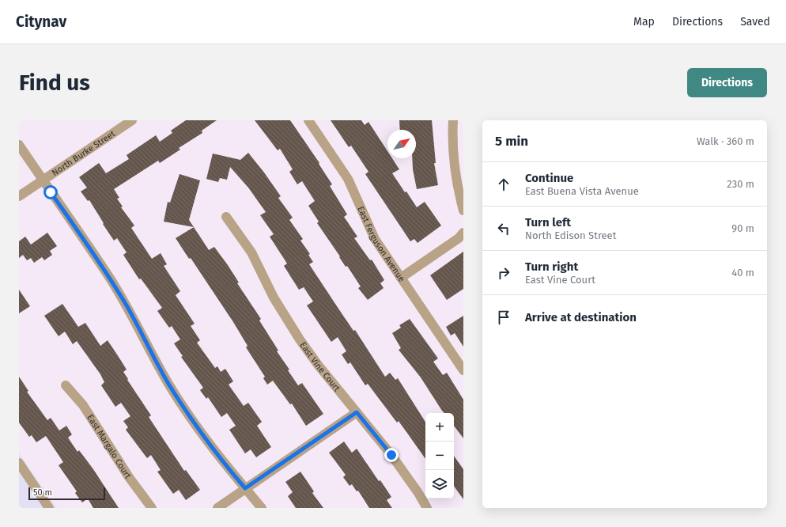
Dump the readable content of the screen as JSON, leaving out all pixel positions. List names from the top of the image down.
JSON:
{
  "streets": {
    "street": [
      "North Burke Street",
      "East Ferguson Avenue",
      "East Vine Court",
      "East Margalo Court"
    ]
  },
  "scale_bar": "50 m",
  "north": "top right",
  "page": {
    "header": "Citynav",
    "nav": ["Map", "Directions", "Saved"],
    "buttons": "Directions",
    "title": "Find us",
    "heading": ["5 min", "Walk · 360 m"],
    "list": [
      ["Continue", "East Buena Vista Avenue", "230 m"],
      ["Turn left", "North Edison Street", "90 m"],
      ["Turn right", "East Vine Court", "40 m"],
      "Arrive at destination"
    ],
    "map_buttons": ["+", "−"],
    "scale": "50 m"
  }
}
